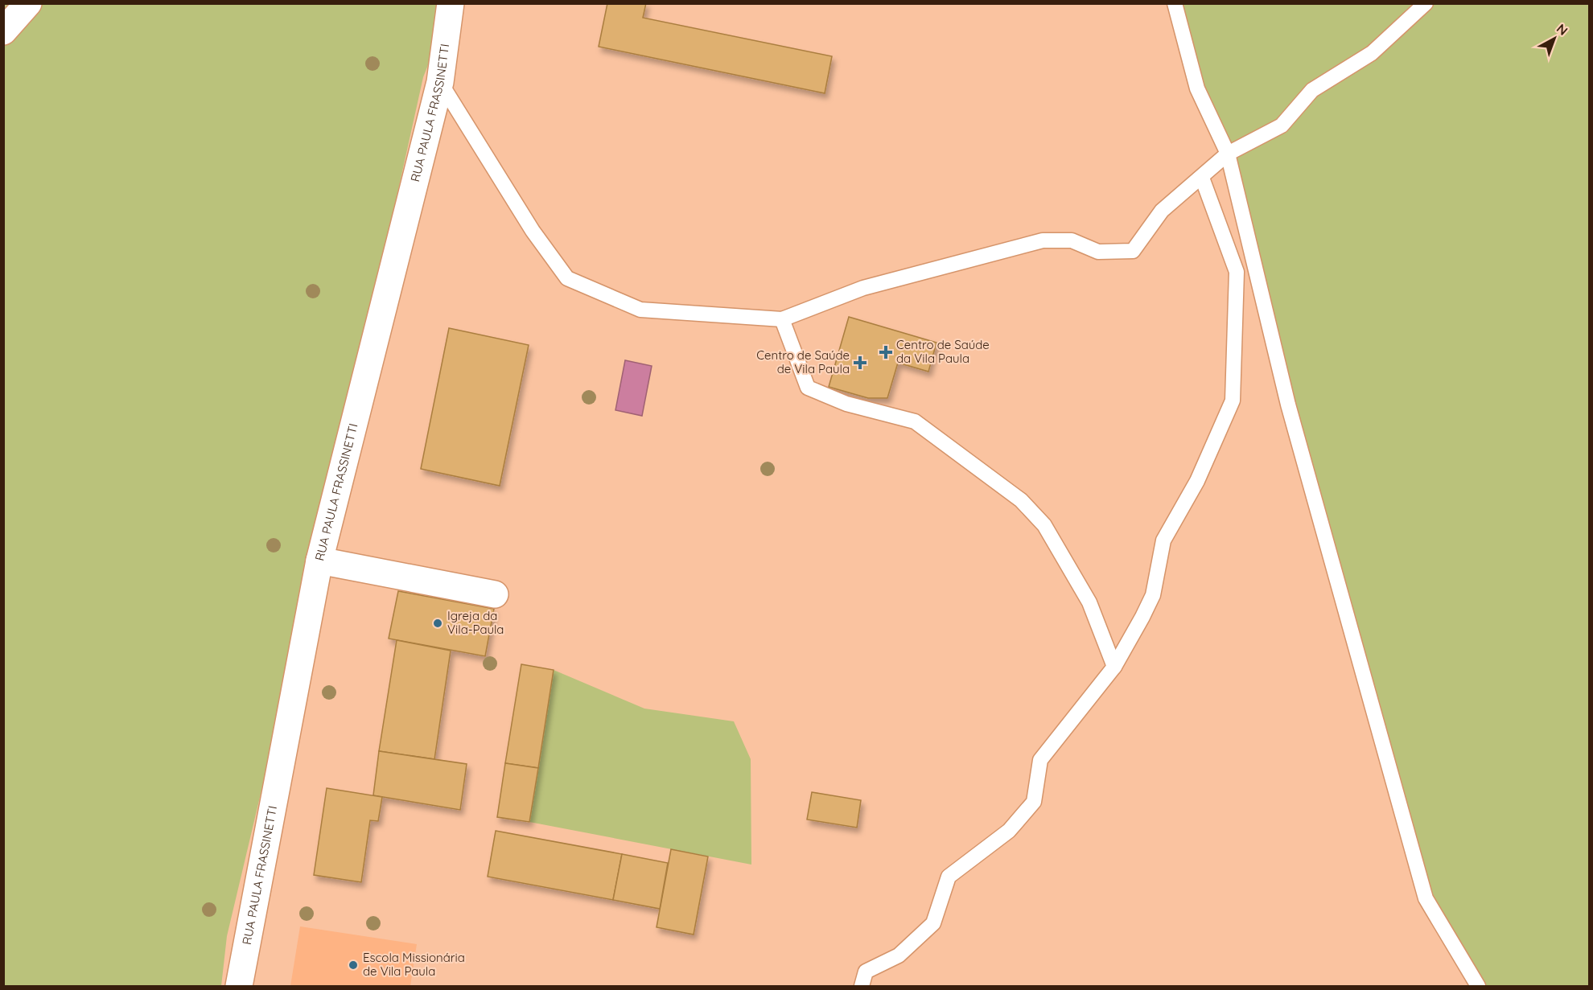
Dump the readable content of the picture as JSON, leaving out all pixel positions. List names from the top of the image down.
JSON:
{
  "streets": {
    "street": ["RUA PAULA FRASSINETTI"]
  },
  "places": {
    "health": ["Centro de Saúde da Vila Paula", "Centro de Saúde de Vila Paula"],
    "other": ["Igreja da Vila-Paula", "Escola Missionária de Vila Paula"]
  },
  "north": "top right"
}
